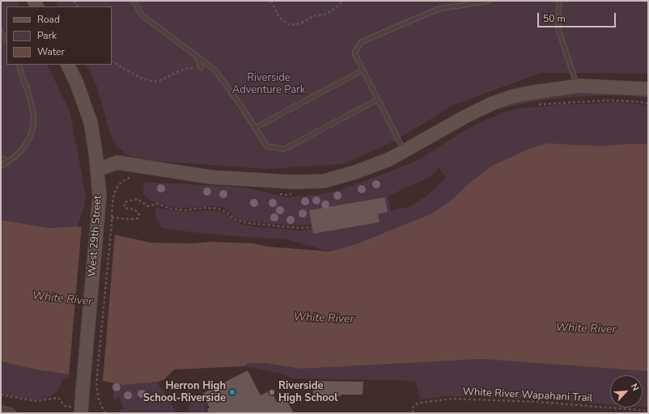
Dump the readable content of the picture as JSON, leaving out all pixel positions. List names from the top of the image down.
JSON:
{
  "streets": {
    "street": ["West 29th Street"],
    "path": ["White River Wapahani Trail"]
  },
  "water": ["White River"],
  "parks": ["Riverside Adventure Park"],
  "places": ["Herron High School-Riverside", "Riverside High School"],
  "legend": ["Road", "Park", "Water"],
  "scale_bar": "50 m",
  "north": "top right"
}
